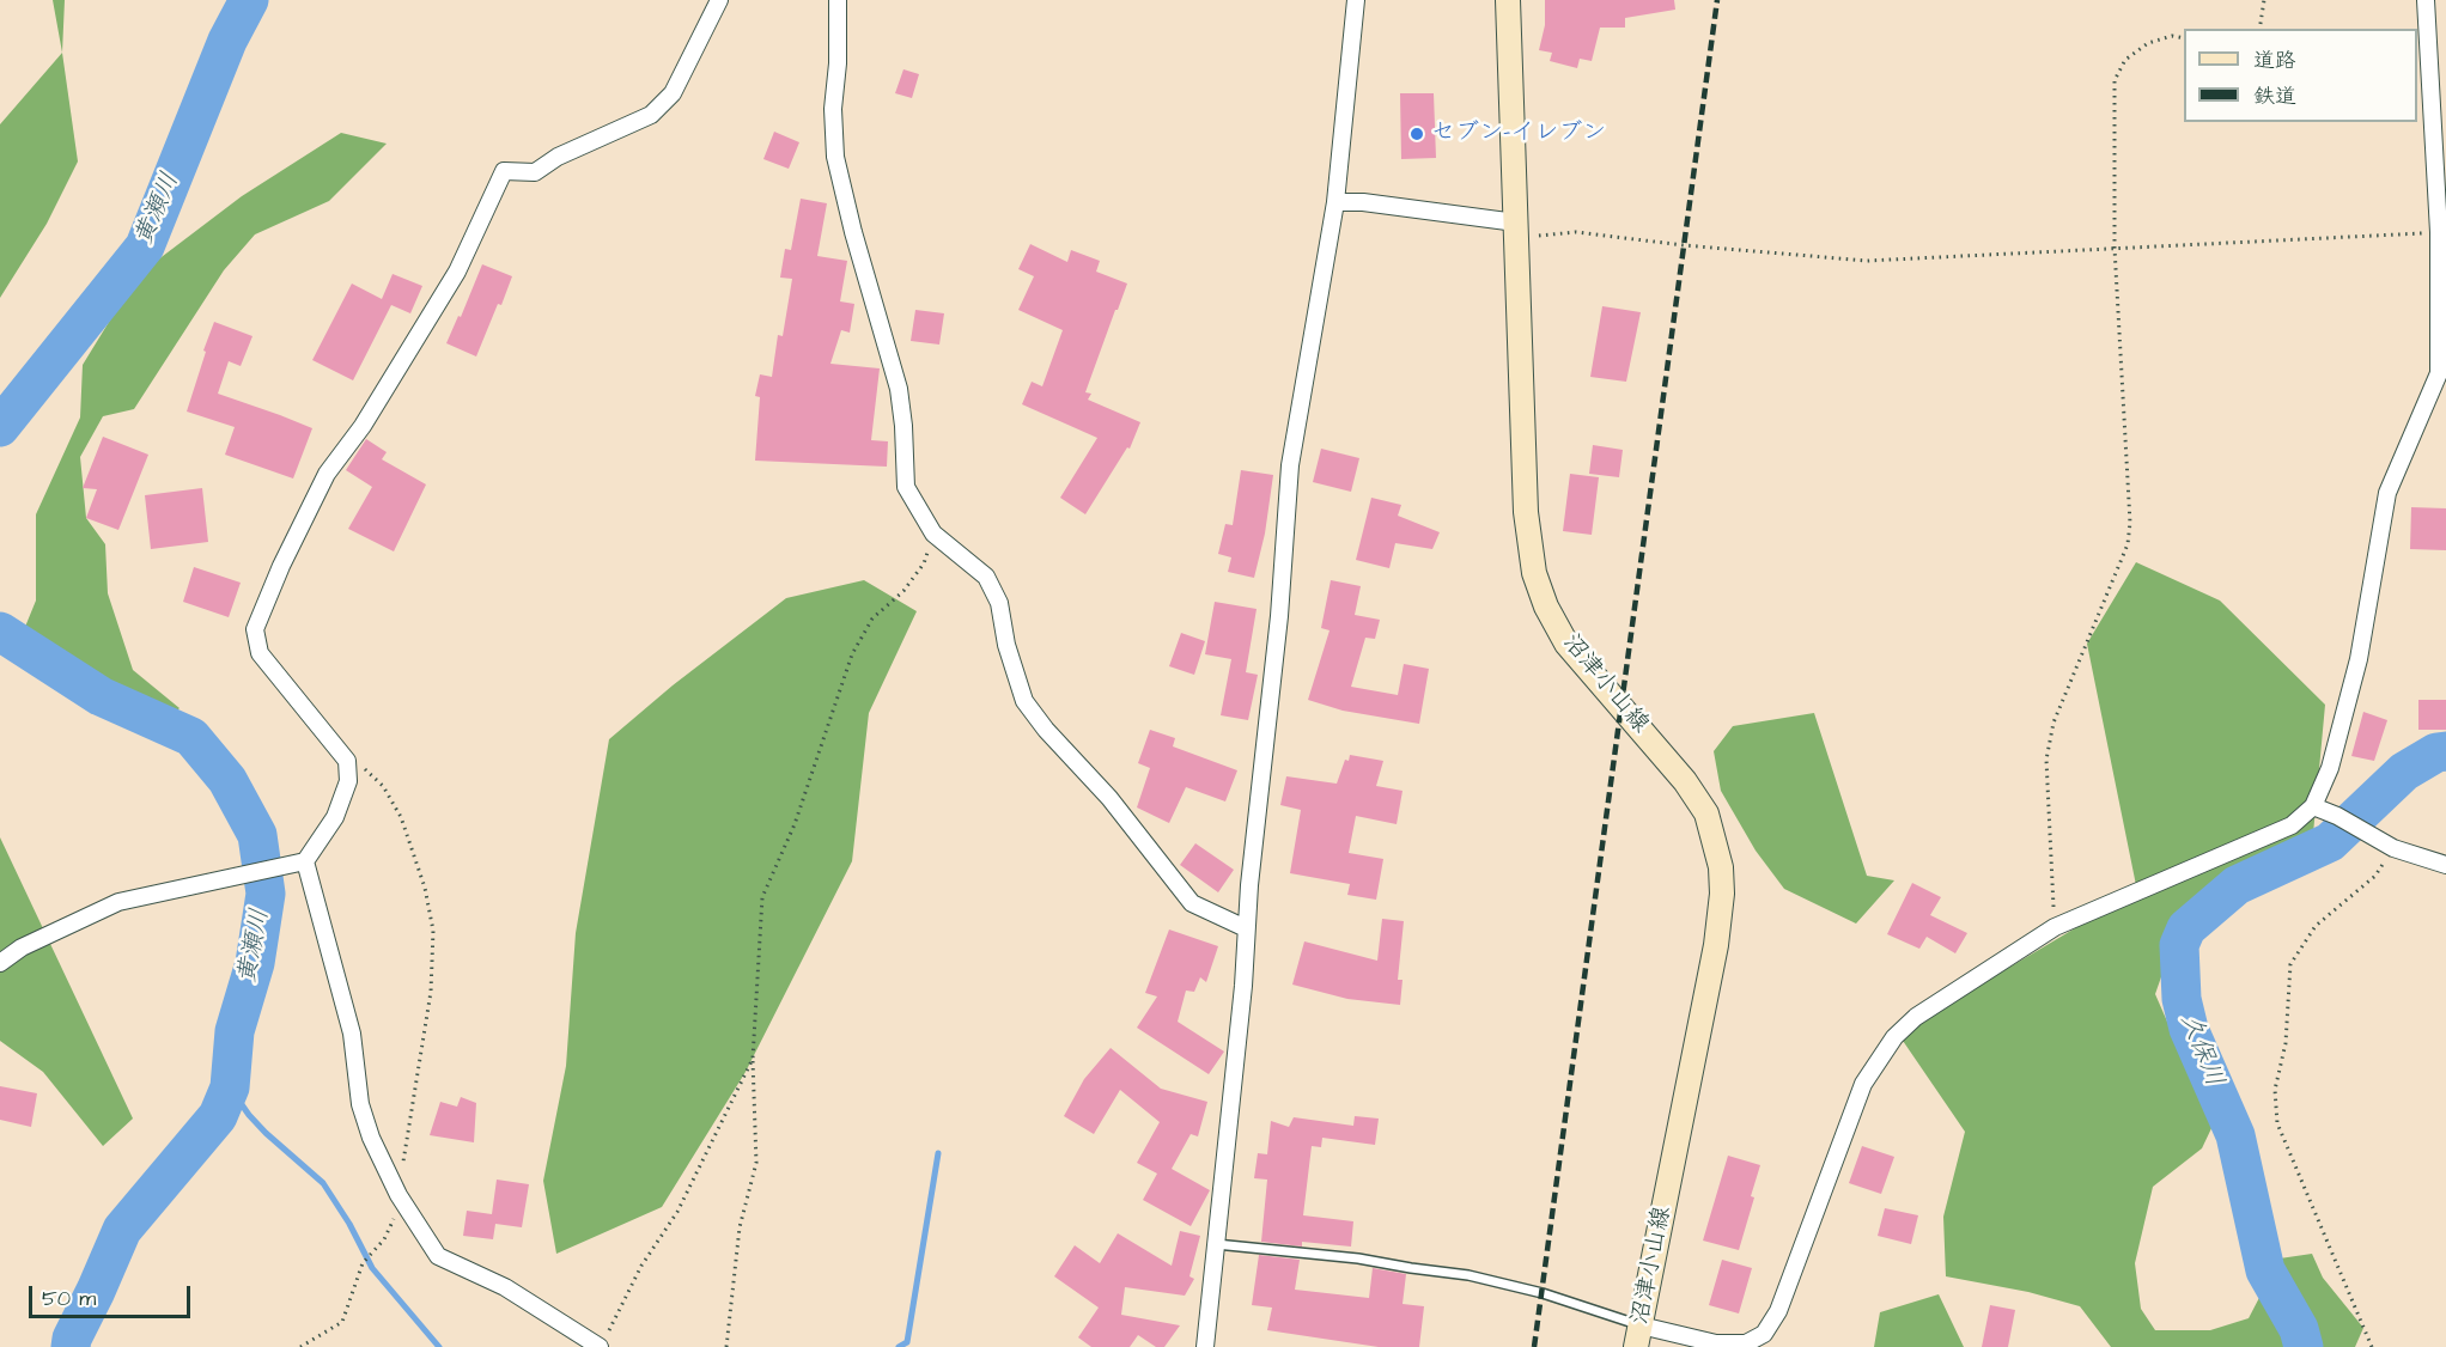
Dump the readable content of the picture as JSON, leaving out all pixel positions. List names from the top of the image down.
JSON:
{
  "streets": {
    "main road": ["沼津小山線"]
  },
  "water": ["黄瀬川", "久保川"],
  "places": ["セブン-イレブン"],
  "legend": ["道路", "鉄道"],
  "scale_bar": "50 m"
}
